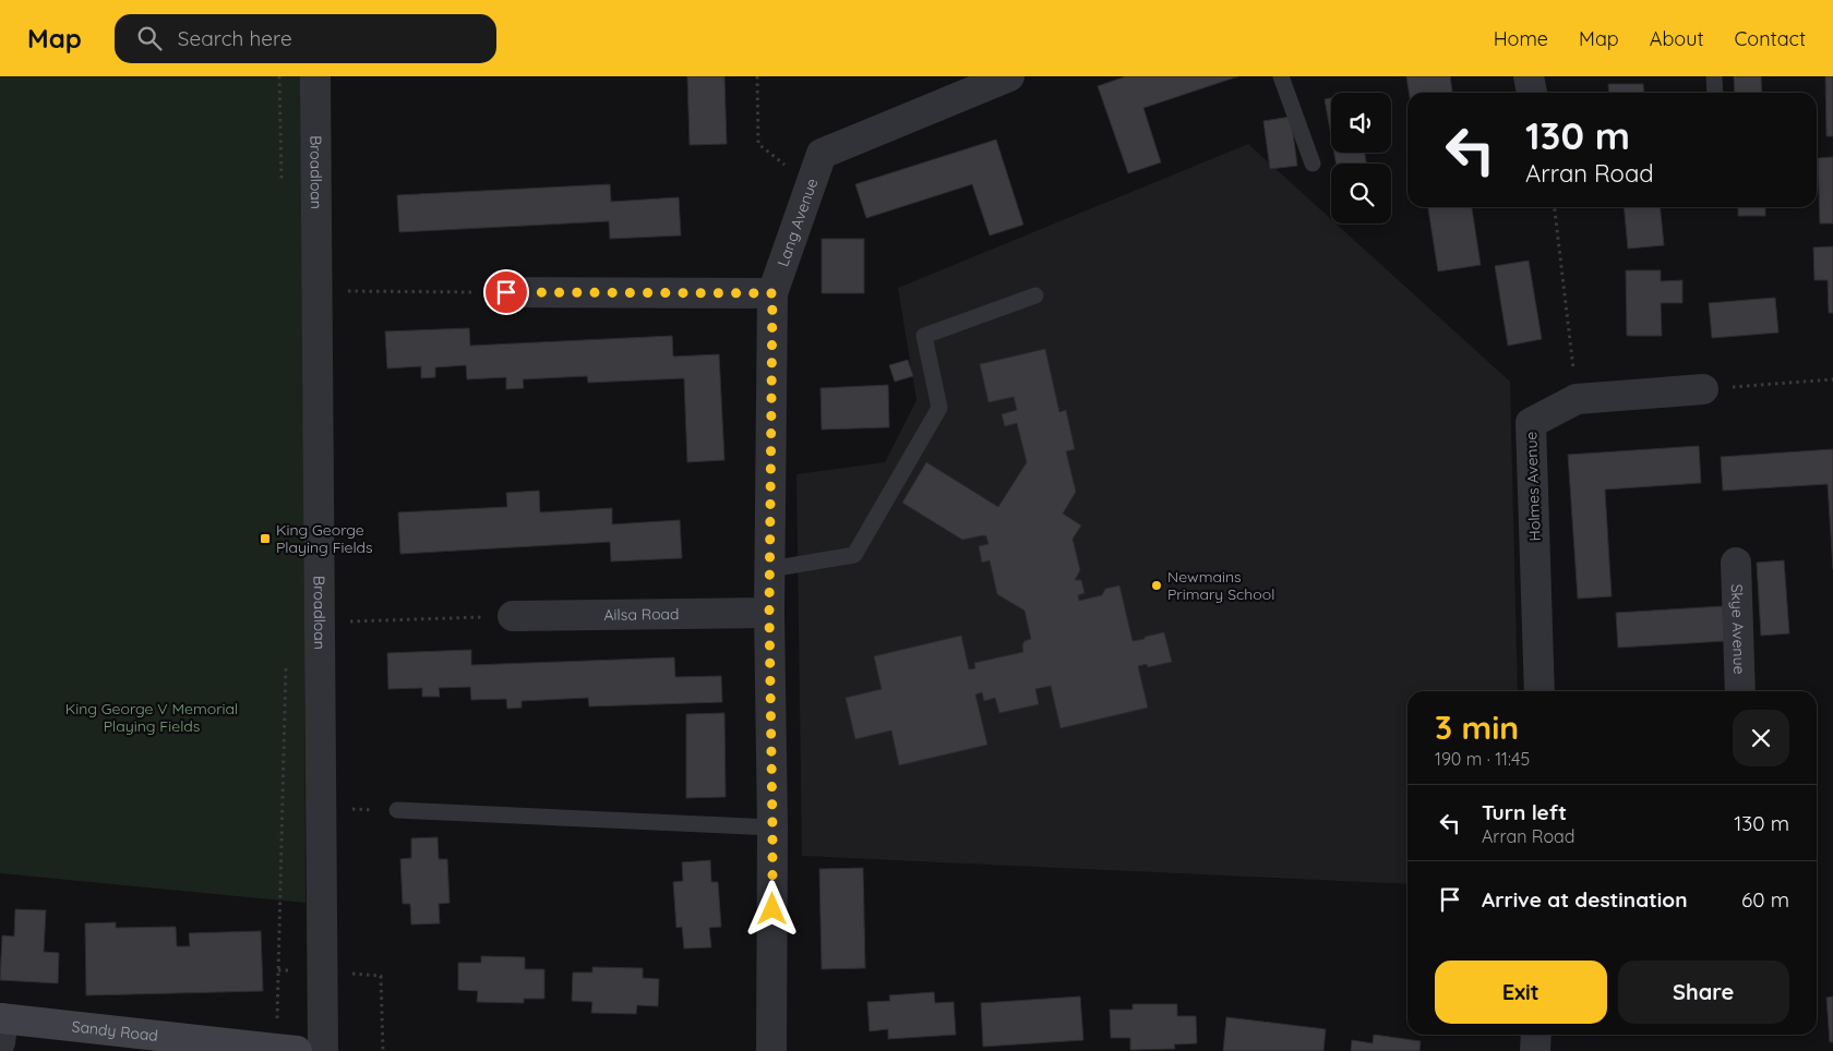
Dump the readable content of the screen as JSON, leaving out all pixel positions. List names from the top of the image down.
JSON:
{
  "streets": {
    "main road": ["Sandy Road"],
    "street": [
      "Broadloan",
      "Lang Avenue",
      "Holmes Avenue",
      "Ailsa Road",
      "Skye Avenue"
    ]
  },
  "crossings": [
    ["Lang Avenue", "Ailsa Road"]
  ],
  "parks": ["King George V Memorial Playing Fields"],
  "places": {
    "transit": ["King George Playing Fields"],
    "other": ["Newmains Primary School"]
  },
  "page": {
    "header": "Map",
    "search": "Search here",
    "nav": [
      "Home",
      "Map",
      "About",
      "Contact"
    ],
    "turn": ["130 m", "Arran Road"],
    "heading": ["3 min", "190 m · 11:45"],
    "list": [
      {
        "name": "Turn left",
        "note": "Arran Road",
        "value": "130 m"
      },
      {
        "name": "Arrive at destination",
        "value": "60 m"
      }
    ],
    "buttons": ["Exit", "Share"]
  }
}
